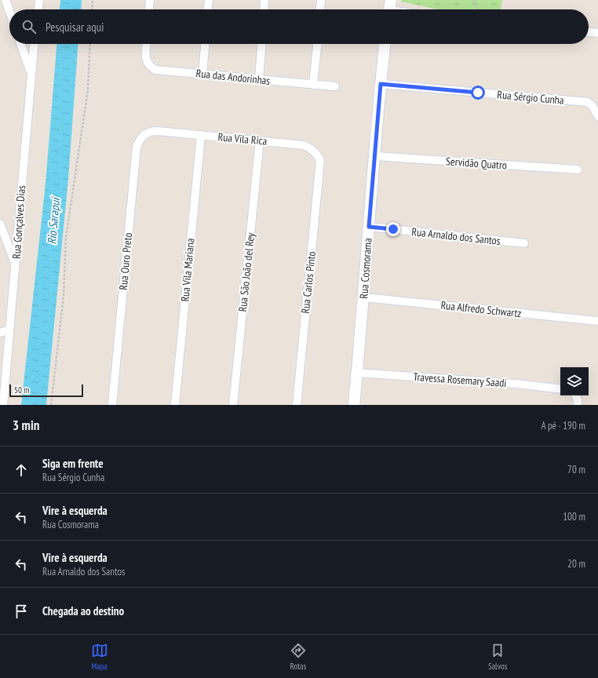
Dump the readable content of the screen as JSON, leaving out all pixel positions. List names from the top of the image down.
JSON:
{
  "streets": {
    "main road": ["Rua Cosmorama"],
    "street": [
      "Rua das Andorinhas",
      "Rua Sérgio Cunha",
      "Rua Vila Rica",
      "Servidão Quatro",
      "Rua Gonçalves Dias",
      "Rua Arnaldo dos Santos",
      "Rua Ouro Preto",
      "Rua Vila Mariana",
      "Rua São João del Rey",
      "Rua Carlos Pinto",
      "Rua Alfredo Schwartz",
      "Travessa Rosemary Saadi"
    ]
  },
  "crossings": [
    ["Rua Sérgio Cunha", "Rua Cosmorama"],
    ["Rua Vila Rica", "Rua Ouro Preto"],
    ["Rua Vila Rica", "Rua Vila Mariana"],
    ["Rua Vila Rica", "Rua São João del Rey"],
    ["Rua Vila Rica", "Rua Carlos Pinto"],
    ["Servidão Quatro", "Rua Cosmorama"],
    ["Rua Arnaldo dos Santos", "Rua Cosmorama"],
    ["Rua Cosmorama", "Rua Alfredo Schwartz"],
    ["Rua Cosmorama", "Travessa Rosemary Saadi"]
  ],
  "water": ["Rio Sarapuí"],
  "scale_bar": "50 m",
  "page": {
    "search": "Pesquisar aqui",
    "scale": "50 m",
    "heading": ["3 min", "A pé · 190 m"],
    "list": [
      ["Siga em frente", "Rua Sérgio Cunha", "70 m"],
      ["Vire à esquerda", "Rua Cosmorama", "100 m"],
      ["Vire à esquerda", "Rua Arnaldo dos Santos", "20 m"],
      "Chegada ao destino"
    ],
    "nav": ["Mapa", "Rotas", "Salvos"]
  }
}
